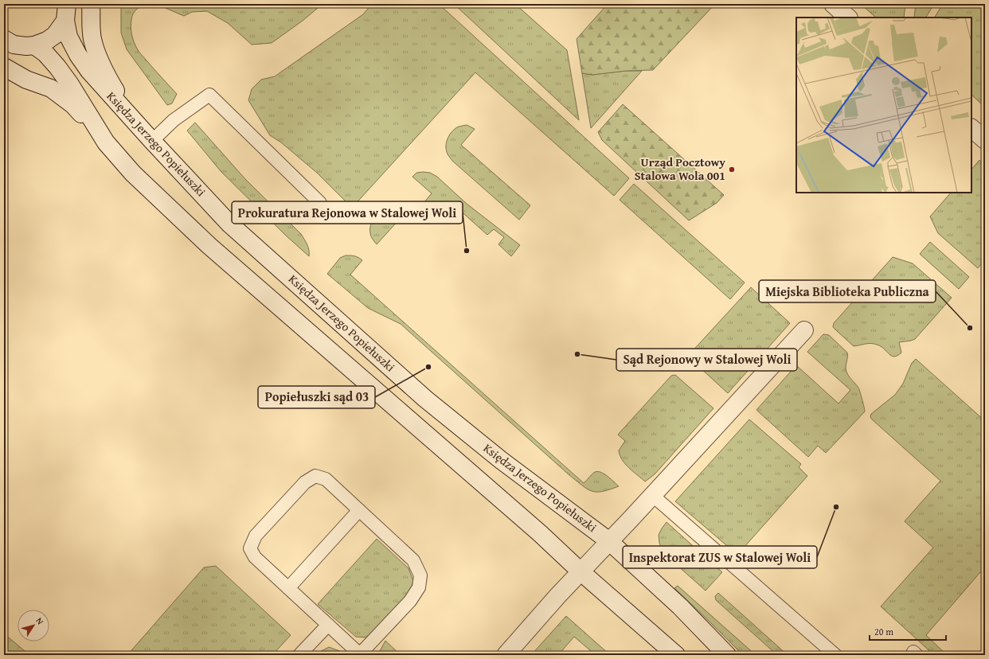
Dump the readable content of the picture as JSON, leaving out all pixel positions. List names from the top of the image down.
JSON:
{
  "streets": {
    "street": ["Księdza Jerzego Popiełuszki"]
  },
  "places": [
    "Urząd Pocztowy Stalowa Wola 001",
    "Prokuratura Rejonowa w Stalowej Woli",
    "Miejska Biblioteka Publiczna",
    "Sąd Rejonowy w Stalowej Woli",
    "Popiełuszki sąd 03",
    "Inspektorat ZUS w Stalowej Woli"
  ],
  "scale_bar": "20 m",
  "north": "top right"
}
